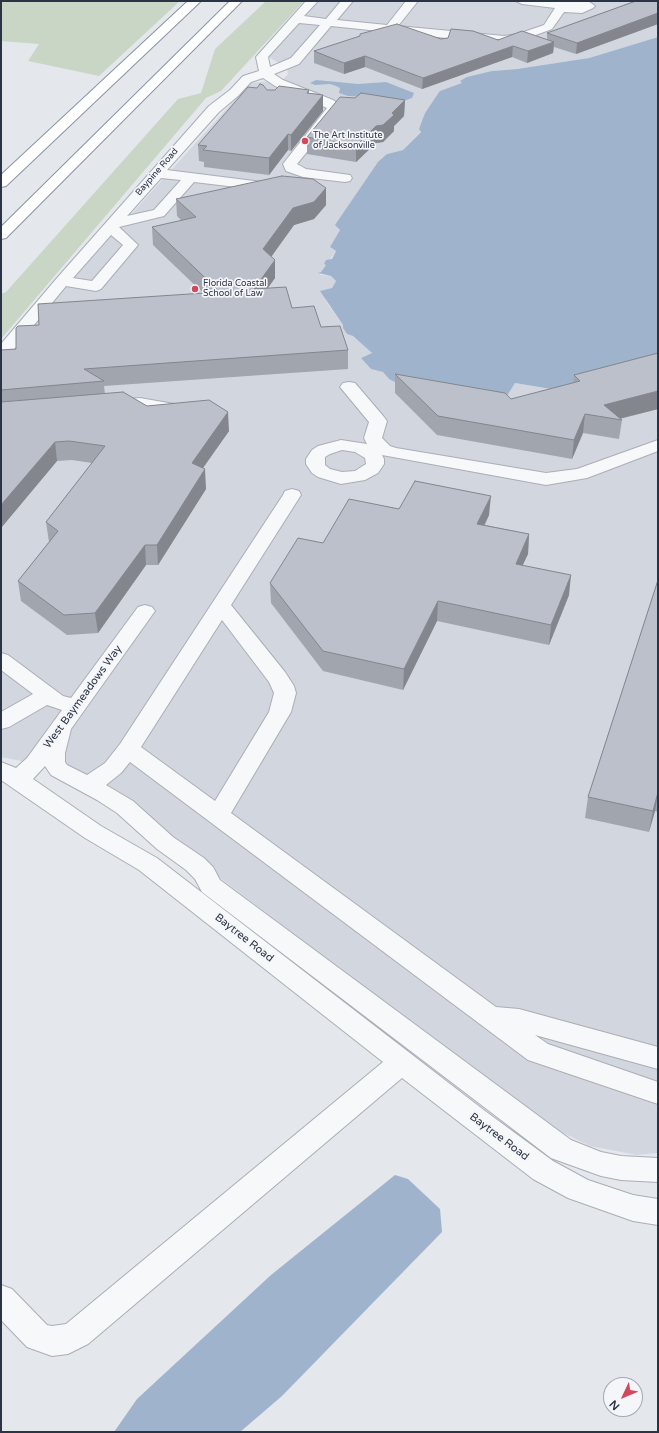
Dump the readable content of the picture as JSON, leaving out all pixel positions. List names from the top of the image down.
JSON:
{
  "streets": {
    "street": ["Baypine Road", "West Baymeadows Way", "Baytree Road"]
  },
  "crossings": [
    ["West Baymeadows Way", "Baytree Road"]
  ],
  "places": ["The Art Institute of Jacksonville", "Florida Coastal School of Law"],
  "north": "bottom left"
}
